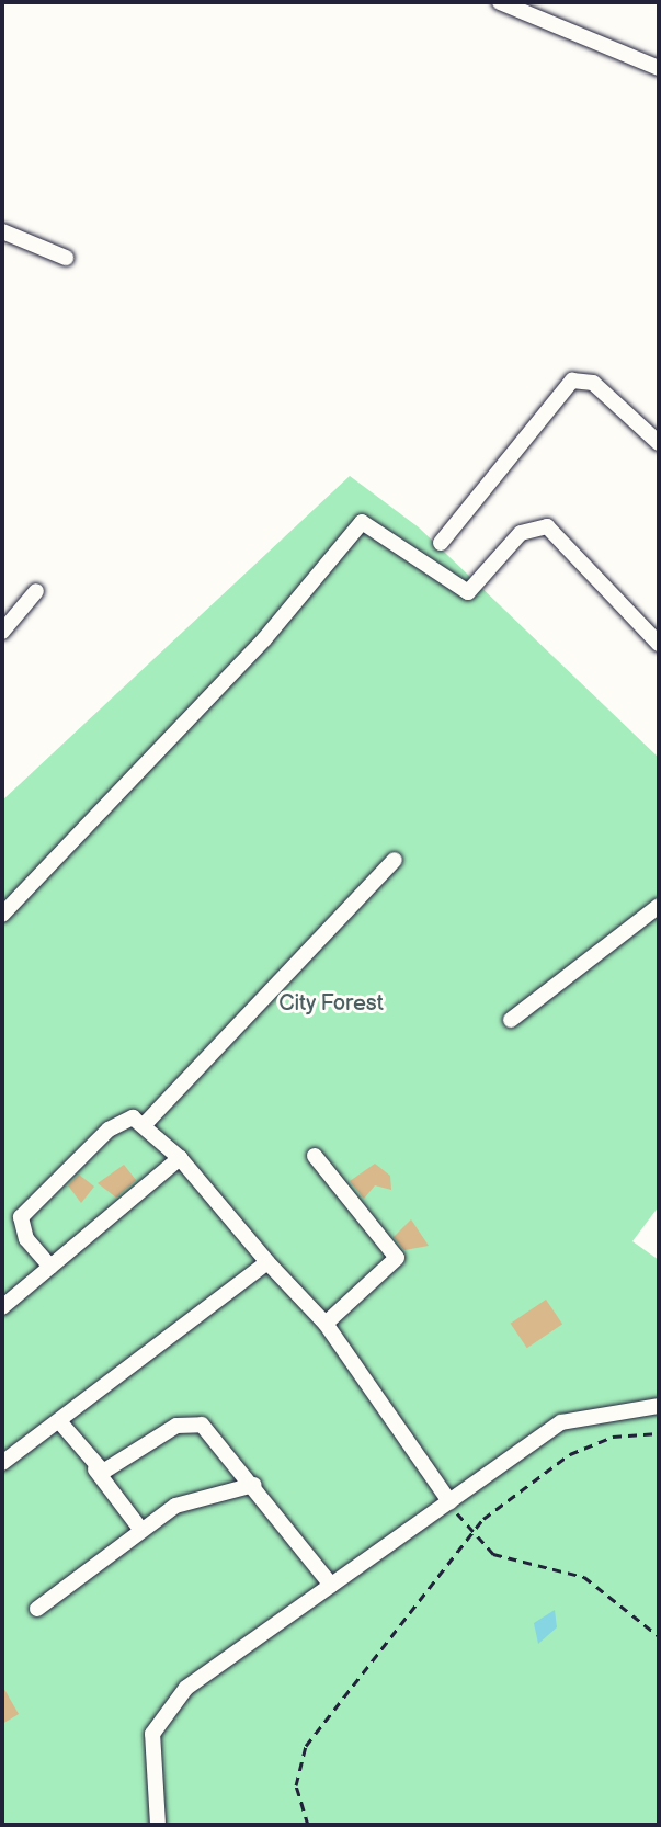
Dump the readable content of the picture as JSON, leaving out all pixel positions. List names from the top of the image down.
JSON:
{
  "parks": ["City Forest"]
}
